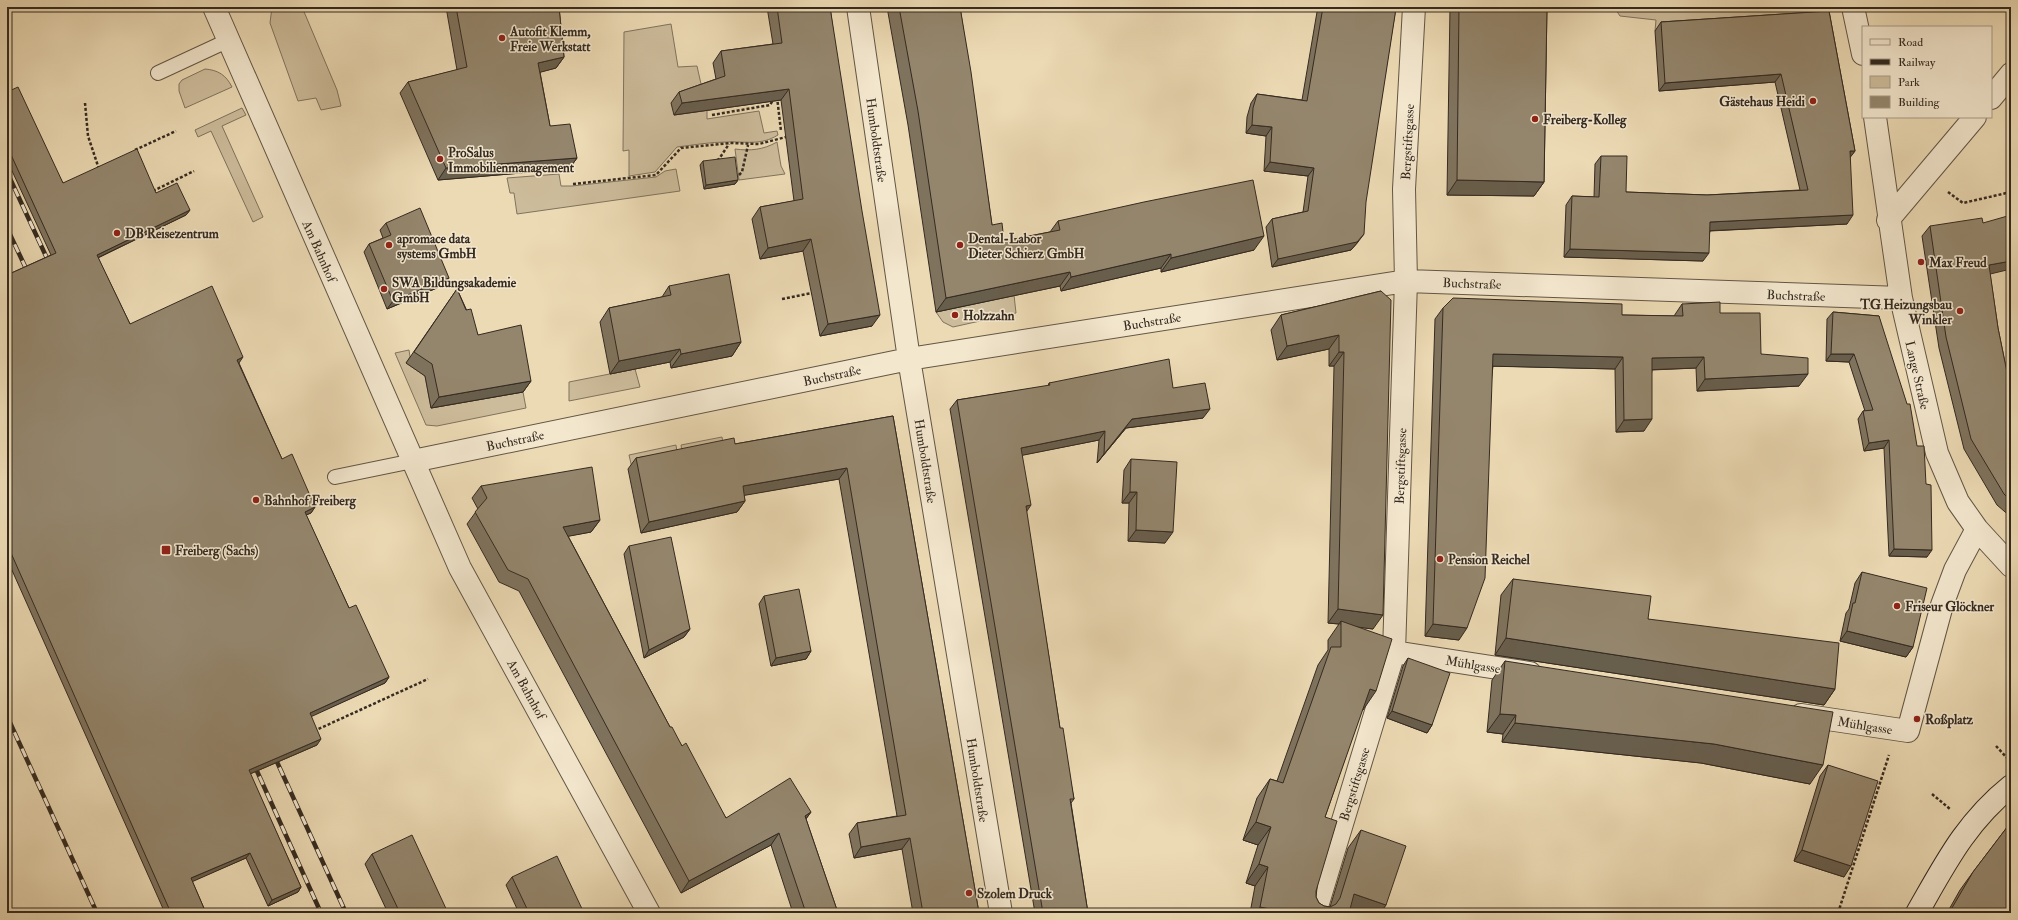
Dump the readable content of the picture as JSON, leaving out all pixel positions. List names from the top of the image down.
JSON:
{
  "streets": {
    "street": [
      "Humboldtstraße",
      "Bergstiftsgasse",
      "Am Bahnhof",
      "Buchstraße",
      "Lange Straße",
      "Mühlgasse"
    ]
  },
  "crossings": [
    ["Humboldtstraße", "Buchstraße"],
    ["Bergstiftsgasse", "Buchstraße"],
    ["Bergstiftsgasse", "Mühlgasse"],
    ["Am Bahnhof", "Buchstraße"],
    ["Buchstraße", "Lange Straße"]
  ],
  "places": {
    "other": [
      "Autofit Klemm, Freie Werkstatt",
      "Gästehaus Heidi",
      "Freiberg-Kolleg",
      "ProSalus Immobilienmanagement",
      "DB Reisezentrum",
      "apromace data systems GmbH",
      "Dental-Labor Dieter Schierz GmbH",
      "Max Freud",
      "SWA Bildungsakademie GmbH",
      "TG Heizungsbau Winkler",
      "Holzzahn",
      "Bahnhof Freiberg",
      "Pension Reichel",
      "Friseur Glöckner",
      "Roßplatz",
      "Szolem Druck"
    ],
    "transit": ["Freiberg (Sachs)"]
  },
  "legend": [
    "Road",
    "Railway",
    "Park",
    "Building"
  ]
}
